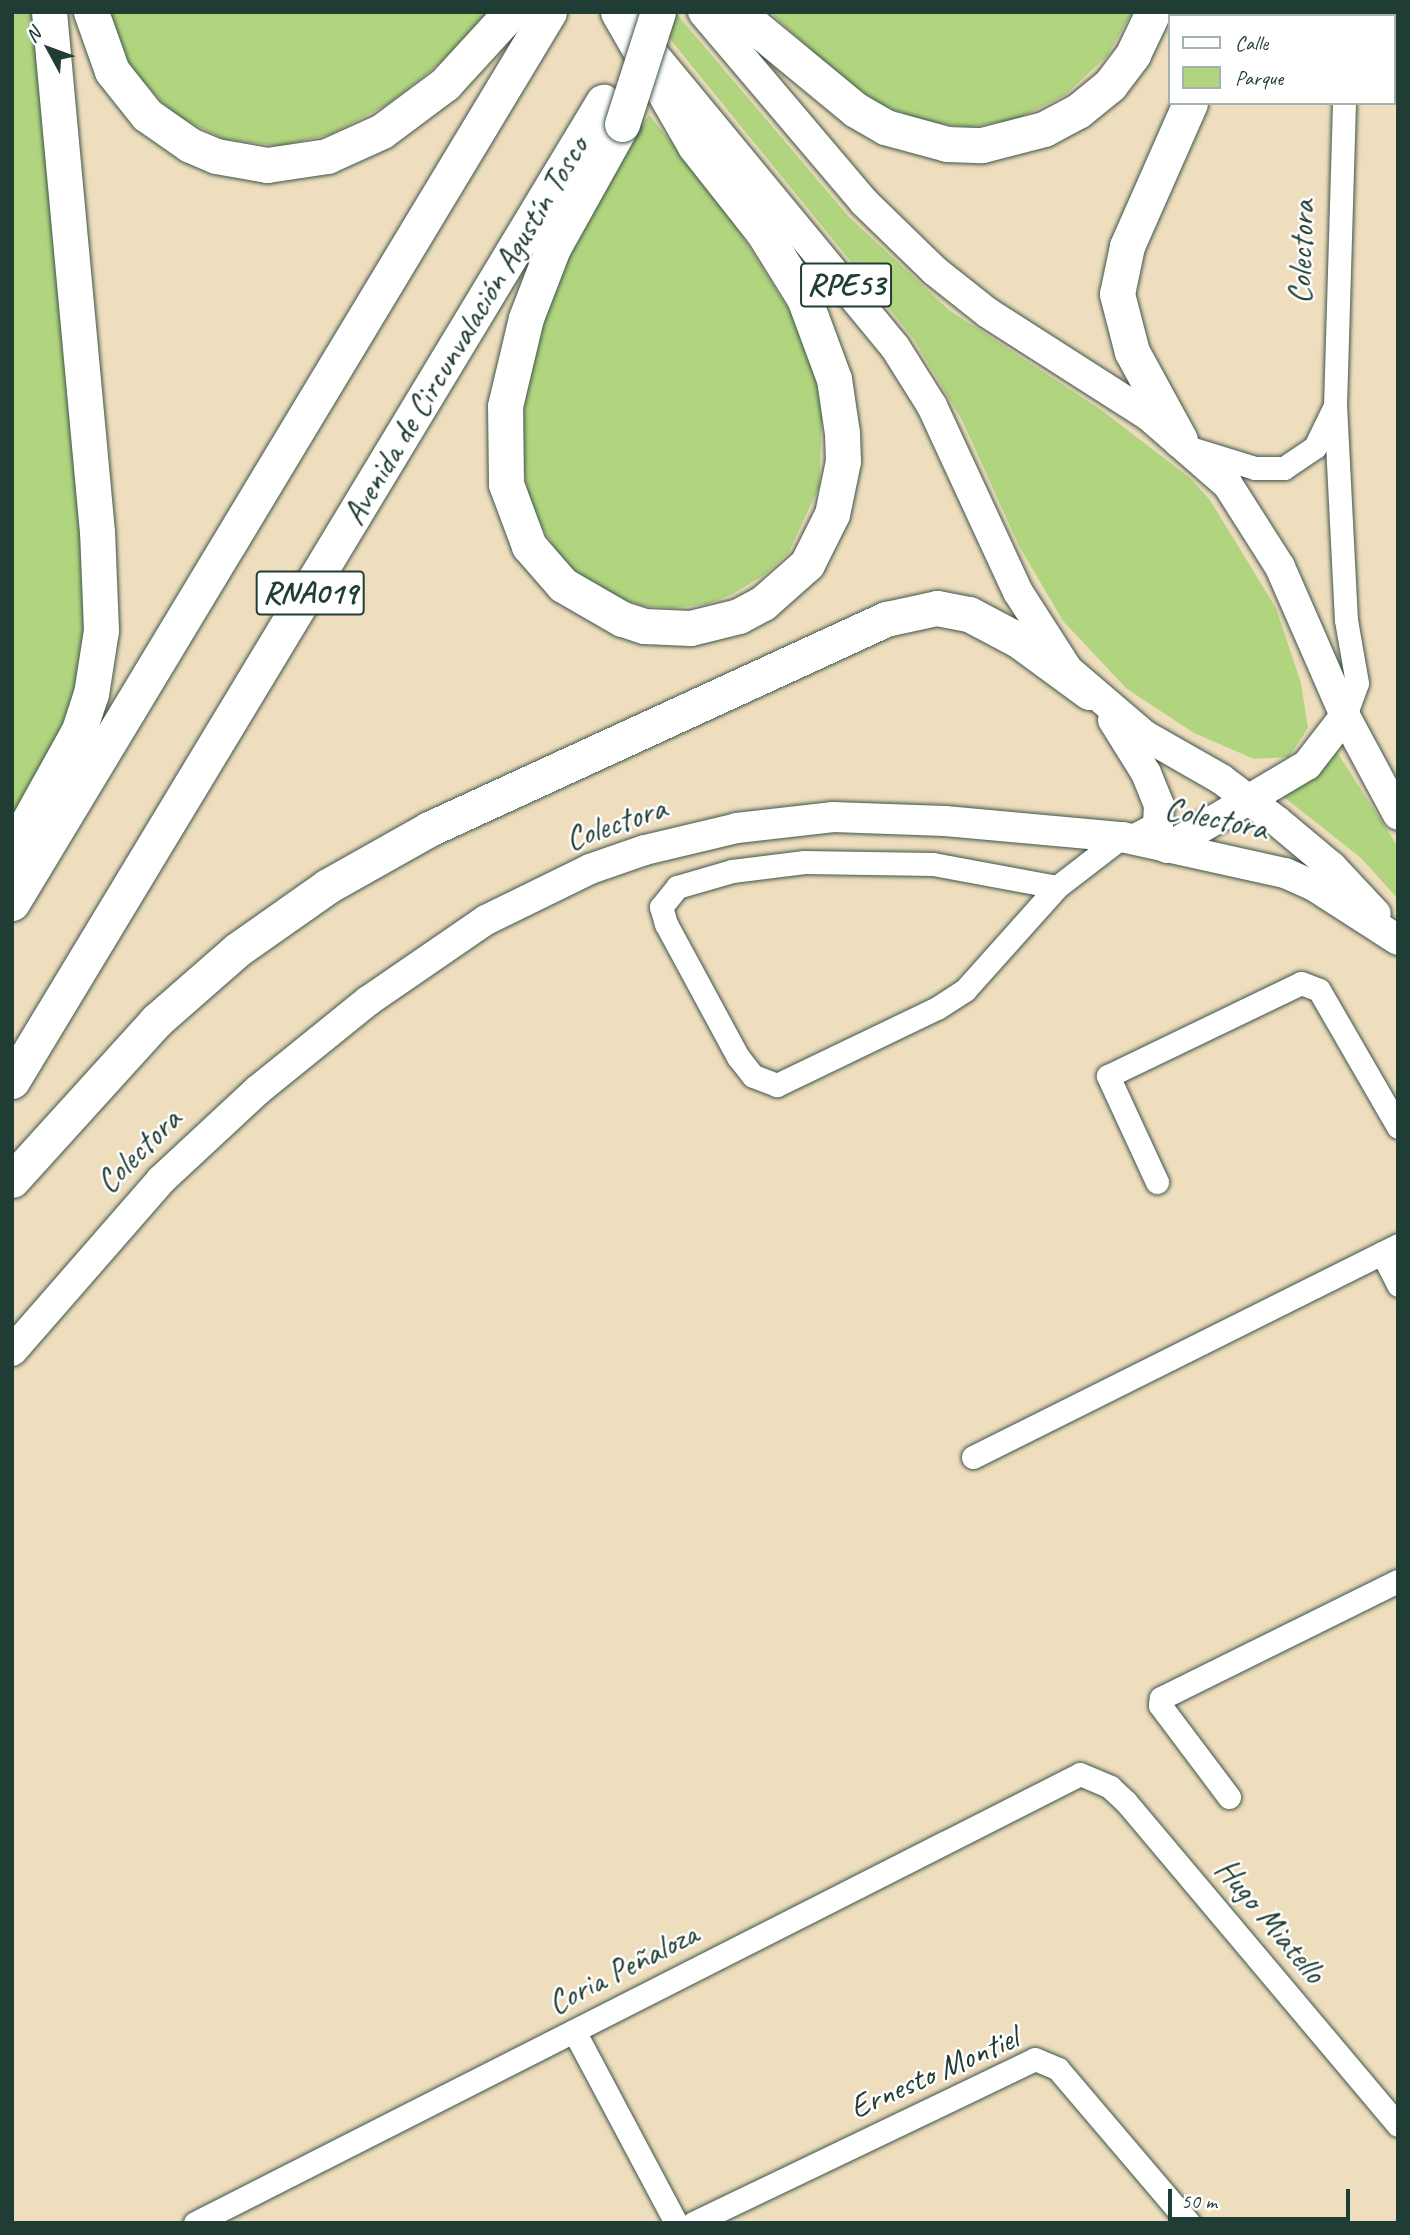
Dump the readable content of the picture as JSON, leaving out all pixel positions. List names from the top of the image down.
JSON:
{
  "streets": {
    "highway": ["Avenida de Circunvalación Agustín Tosco", "RNA019"],
    "main road": ["Colectora", "RPE53"],
    "street": ["Hugo Miatello", "Coria Peñaloza", "Ernesto Montiel"]
  },
  "crossings": [
    ["Hugo Miatello", "Coria Peñaloza"]
  ],
  "legend": ["Calle", "Parque"],
  "scale_bar": "50 m",
  "north": "top left"
}
